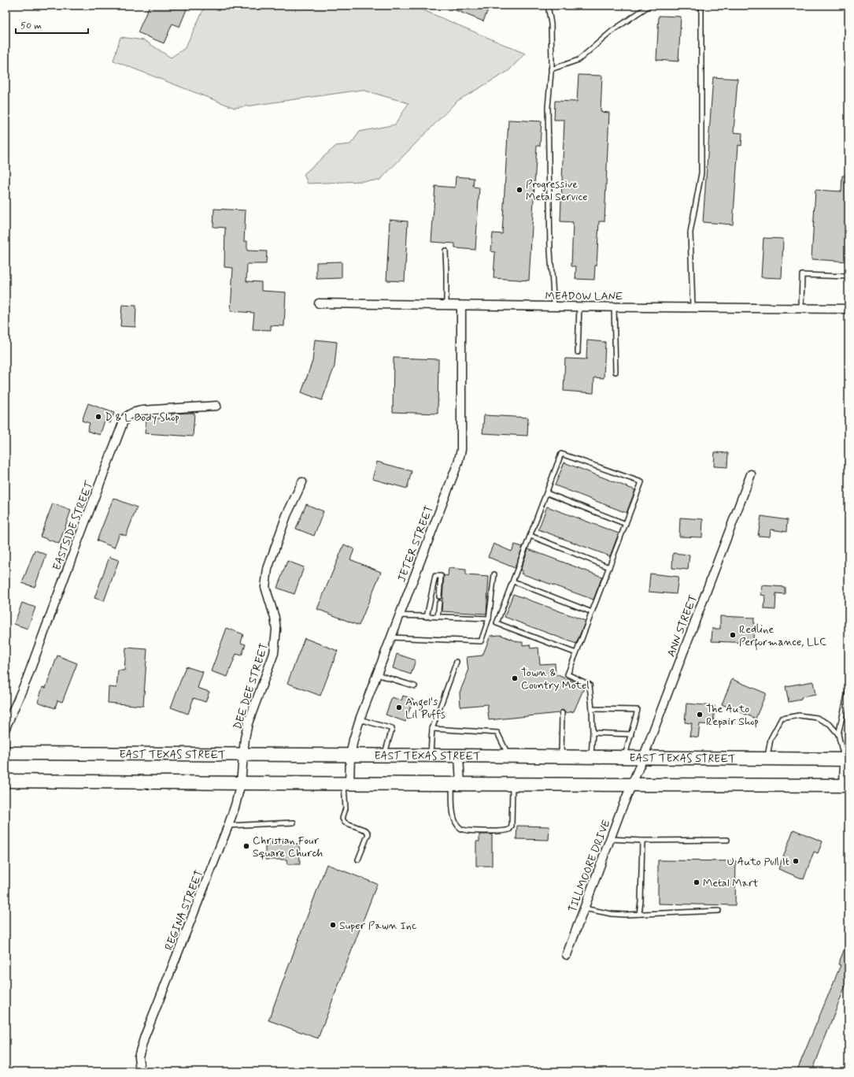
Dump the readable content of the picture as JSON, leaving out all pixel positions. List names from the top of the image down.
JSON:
{
  "streets": {
    "main road": ["EAST TEXAS STREET"],
    "street": [
      "MEADOW LANE",
      "EASTSIDE STREET",
      "JETER STREET",
      "ANN STREET",
      "DEE DEE STREET",
      "TILLMOORE DRIVE",
      "REGINA STREET"
    ]
  },
  "crossings": [
    ["MEADOW LANE", "JETER STREET"],
    ["JETER STREET", "EAST TEXAS STREET"],
    ["ANN STREET", "EAST TEXAS STREET"],
    ["ANN STREET", "TILLMOORE DRIVE"],
    ["DEE DEE STREET", "EAST TEXAS STREET"],
    ["DEE DEE STREET", "REGINA STREET"],
    ["EAST TEXAS STREET", "REGINA STREET"]
  ],
  "places": [
    "Progressive Metal Service",
    "D & L Body Shop",
    "Redline Performance, LLC",
    "Town & Country Motel",
    "Angel's Lil Puffs",
    "The Auto Repair Shop",
    "Christian Four Square Church",
    "U Auto Pull It",
    "Metal Mart",
    "Super Pawn Inc"
  ],
  "scale_bar": "50 m"
}
